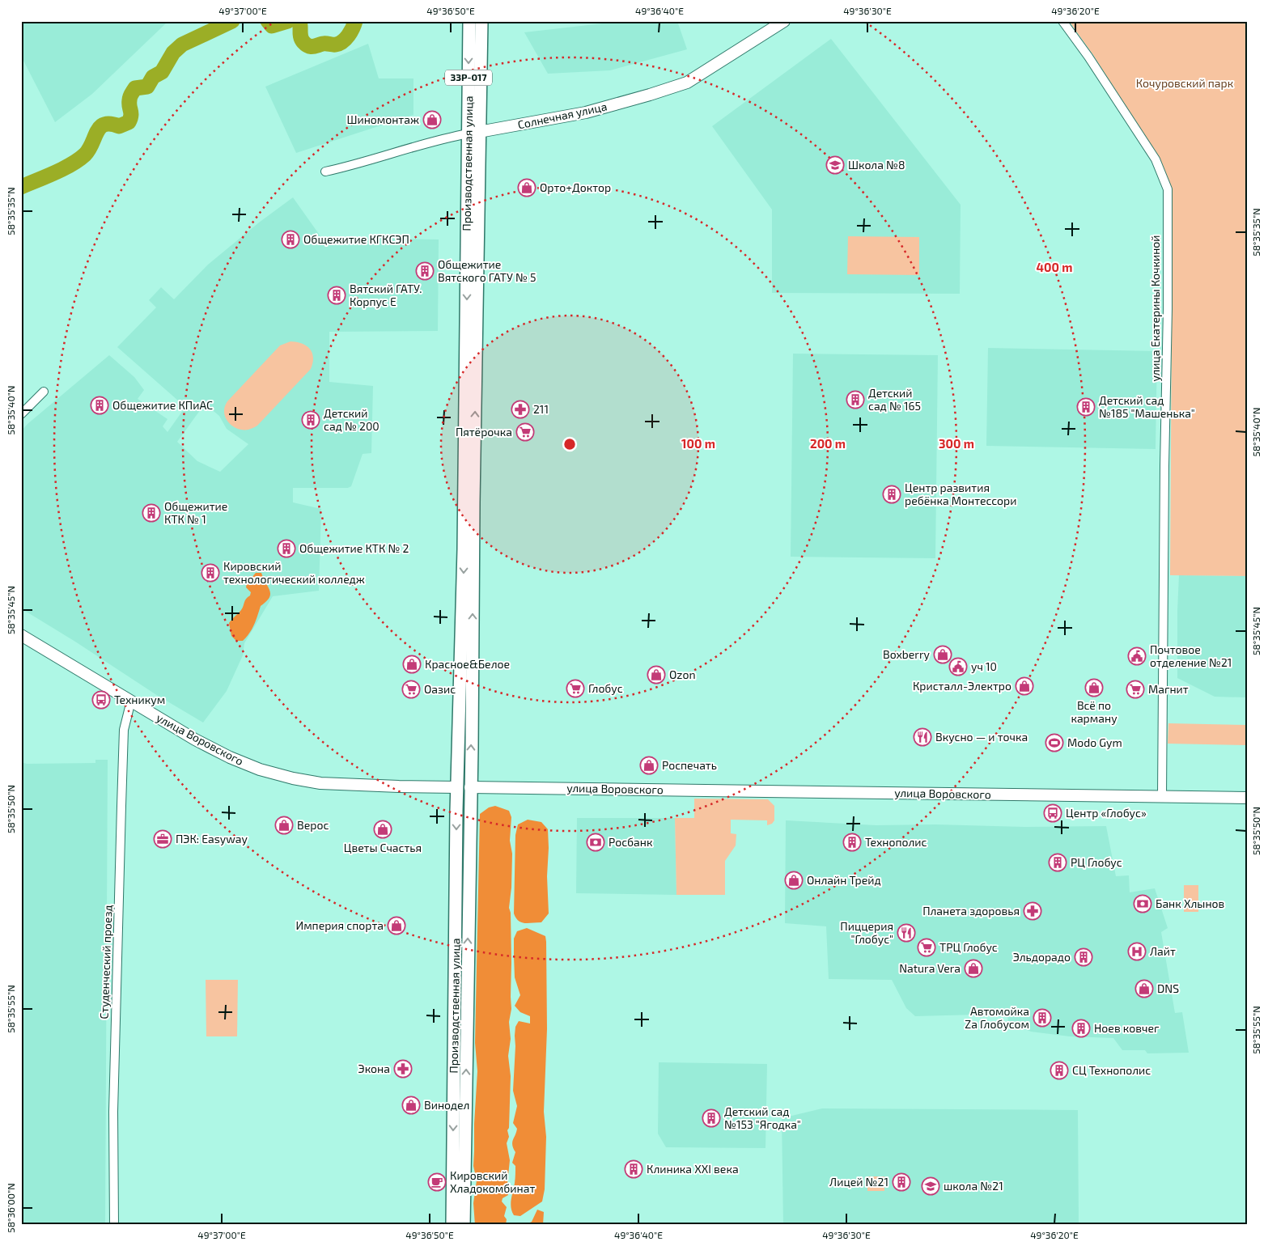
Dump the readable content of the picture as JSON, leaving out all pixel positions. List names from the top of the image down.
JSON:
{
  "streets": {
    "highway": ["33Р-017", "Производственная улица", "улица Воровского"],
    "main road": ["Солнечная улица"],
    "street": ["улица Екатерины Кочкиной", "Студенческий проезд"]
  },
  "crossings": [
    ["Солнечная улица", "Производственная улица"],
    ["Производственная улица", "улица Воровского"],
    ["улица Екатерины Кочкиной", "улица Воровского"],
    ["улица Воровского", "Студенческий проезд"]
  ],
  "parks": ["Кочуровский парк"],
  "places": {
    "shop": [
      "Шиномонтаж",
      "Орто+Доктор",
      "Boxberry",
      "Красное&Белое",
      "Ozon",
      "Кристалл-Электро",
      "Всё по карману",
      "Роспечать",
      "Верос",
      "Цветы Счастья",
      "Онлайн Трейд",
      "Империя спорта",
      "Natura Vera",
      "DNS",
      "Винодел"
    ],
    "school or university": ["Школа №8", "школа №21"],
    "building": [
      "Общежитие КГКСЭП",
      "Общежитие Вятского ГАТУ № 5",
      "Вятский ГАТУ. Корпус Е",
      "Детский сад № 165",
      "Общежитие КПиАС",
      "Детский сад №185 \"Машенька\"",
      "Детский сад № 200",
      "Центр развития ребёнка Монтессори",
      "Общежитие КТК № 1",
      "Общежитие КТК № 2",
      "Кировский технологический колледж",
      "Технополис",
      "РЦ Глобус",
      "Эльдорадо",
      "Автомойка Za Глобусом",
      "Ноев ковчег",
      "СЦ Технополис",
      "Детский сад №153 \"Ягодка\"",
      "Клиника XXI века",
      "Лицей №21"
    ],
    "pharmacy": ["211", "Планета здоровья", "Экона"],
    "supermarket": [
      "Пятёрочка",
      "Глобус",
      "Оазис",
      "Магнит",
      "ТРЦ Глобус"
    ],
    "public building": ["Почтовое отделение №21", "уч 10"],
    "bus stop": ["Техникум", "Центр «Глобус»"],
    "restaurant": ["Вкусно — и точка", "Пиццерия \"Глобус\""],
    "sports": ["Modo Gym"],
    "office": ["ПЭК: Easyway"],
    "bank": ["Росбанк", "Банк Хлынов"],
    "hospital": ["Лайт"],
    "cafe": ["Кировский Хладокомбинат"]
  },
  "coordinates": [
    "49°37'00\"E",
    "49°36'50\"E",
    "49°36'40\"E",
    "49°36'30\"E",
    "49°36'20\"E",
    "58°35'35\"N",
    "58°35'40\"N",
    "58°35'45\"N",
    "58°35'50\"N",
    "58°35'55\"N",
    "58°36'00\"N"
  ],
  "rings": [
    "400 m",
    "100 m",
    "200 m",
    "300 m"
  ]
}
